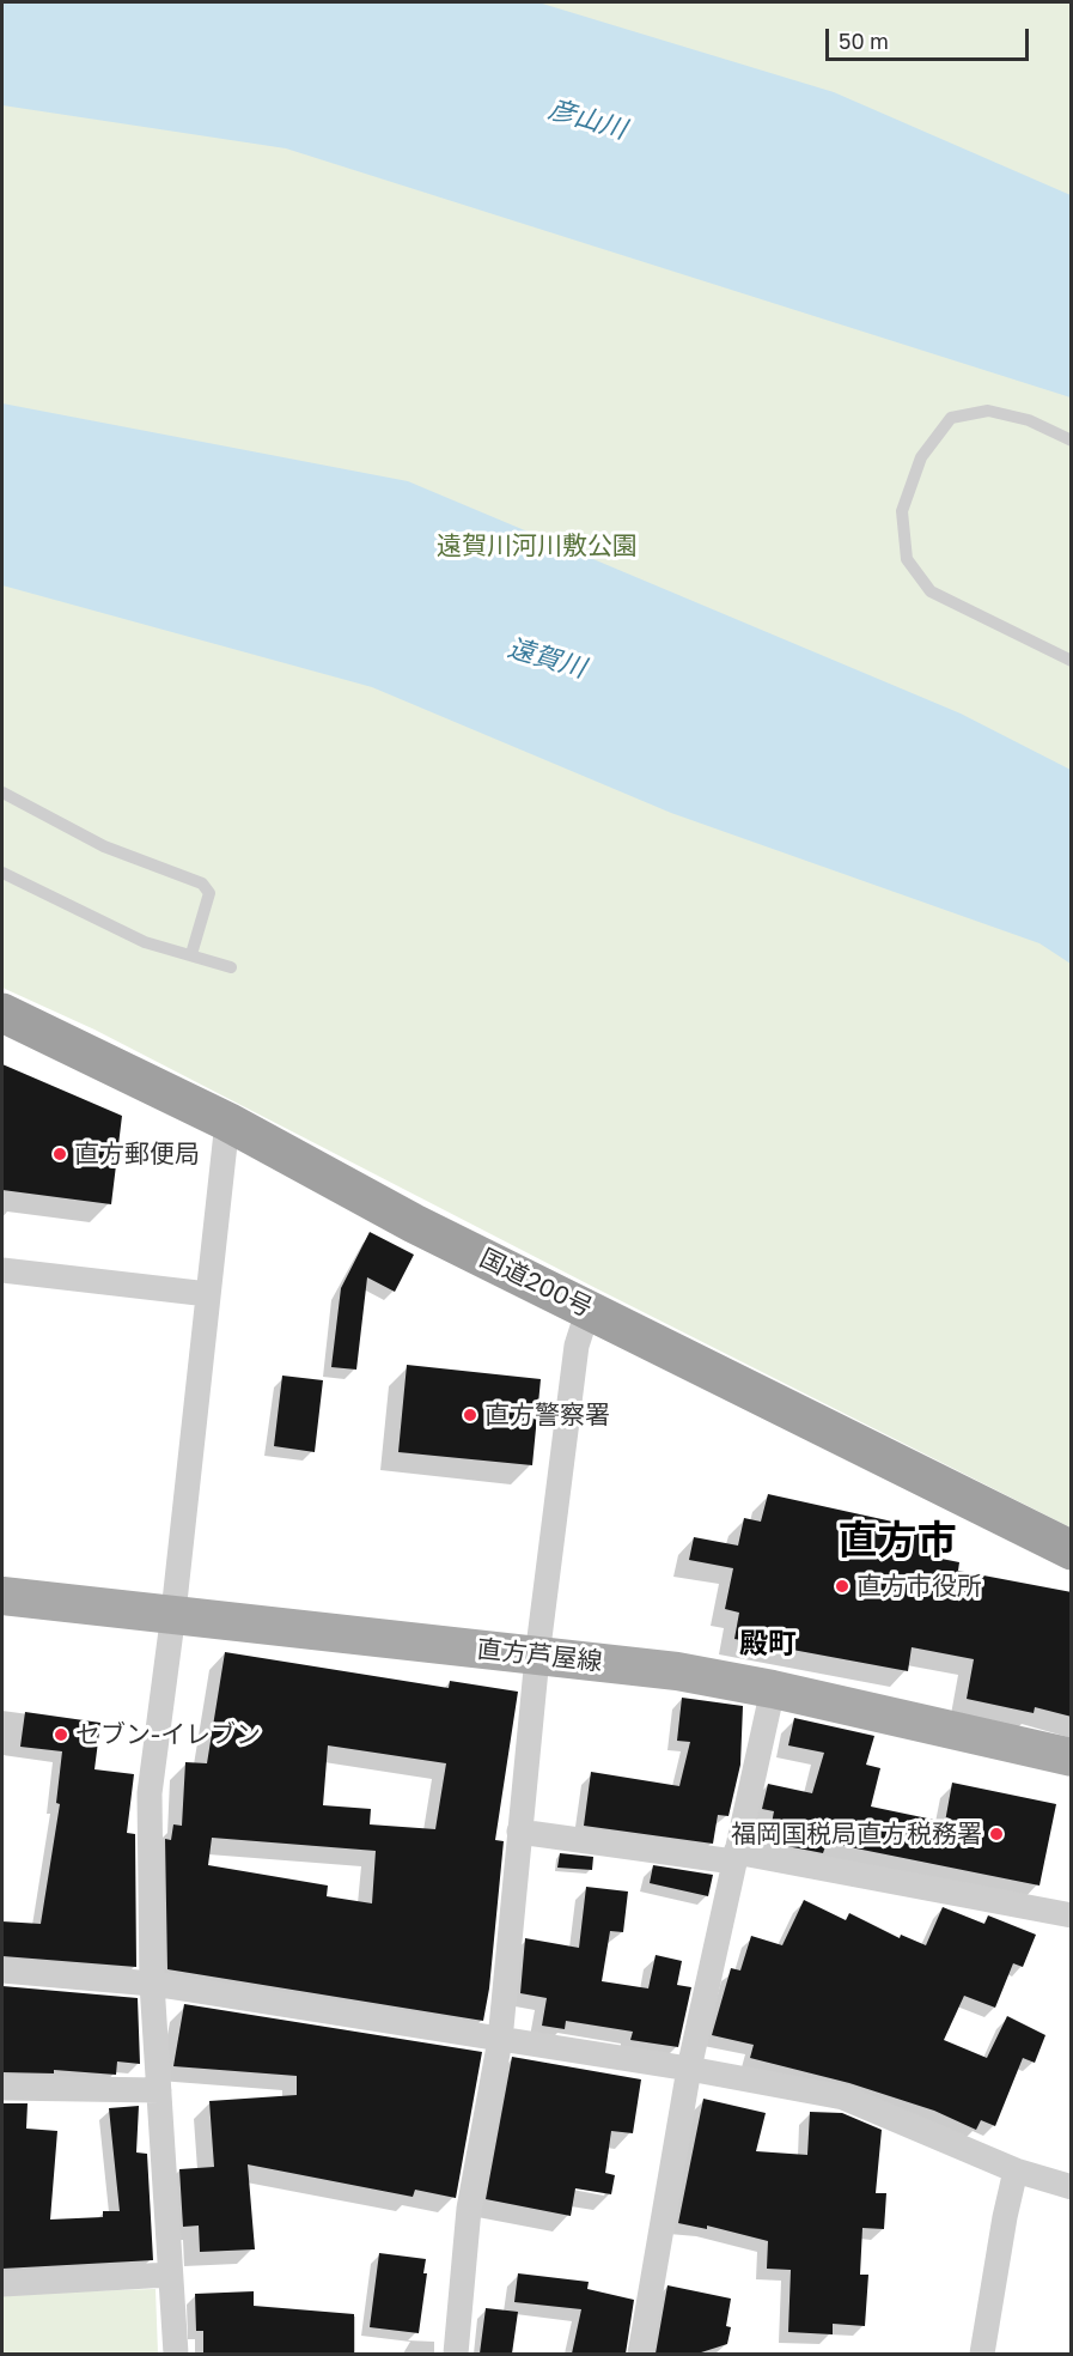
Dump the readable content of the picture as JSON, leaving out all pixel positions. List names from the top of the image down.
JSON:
{
  "streets": {
    "highway": ["国道200号"],
    "main road": ["直方芦屋線"]
  },
  "districts": ["直方市", "殿町"],
  "water": ["彦山川", "遠賀川"],
  "parks": ["遠賀川河川敷公園"],
  "places": [
    "直方郵便局",
    "直方警察署",
    "直方市役所",
    "セブン-イレブン",
    "福岡国税局直方税務署"
  ],
  "scale_bar": "50 m"
}
